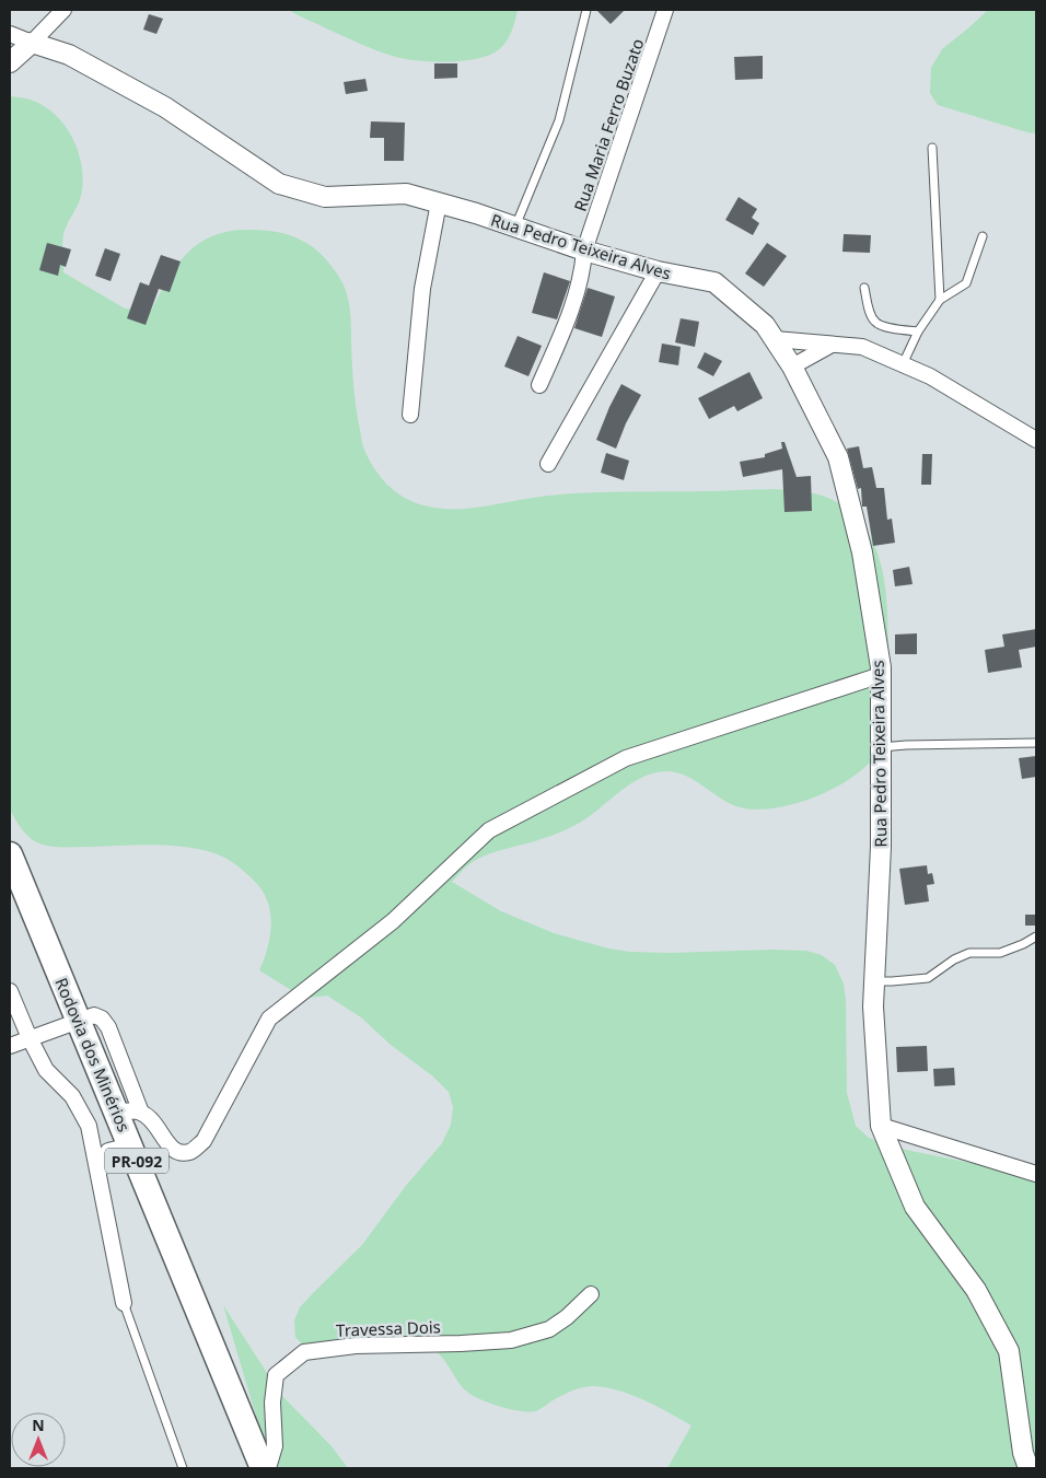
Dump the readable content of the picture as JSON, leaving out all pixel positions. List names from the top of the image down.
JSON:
{
  "streets": {
    "main road": ["Rodovia dos Minérios", "PR-092"],
    "street": ["Rua Maria Ferro Buzato", "Rua Pedro Teixeira Alves", "Travessa Dois"]
  },
  "crossings": [
    ["Rua Maria Ferro Buzato", "Rua Pedro Teixeira Alves"]
  ],
  "north": "top"
}
